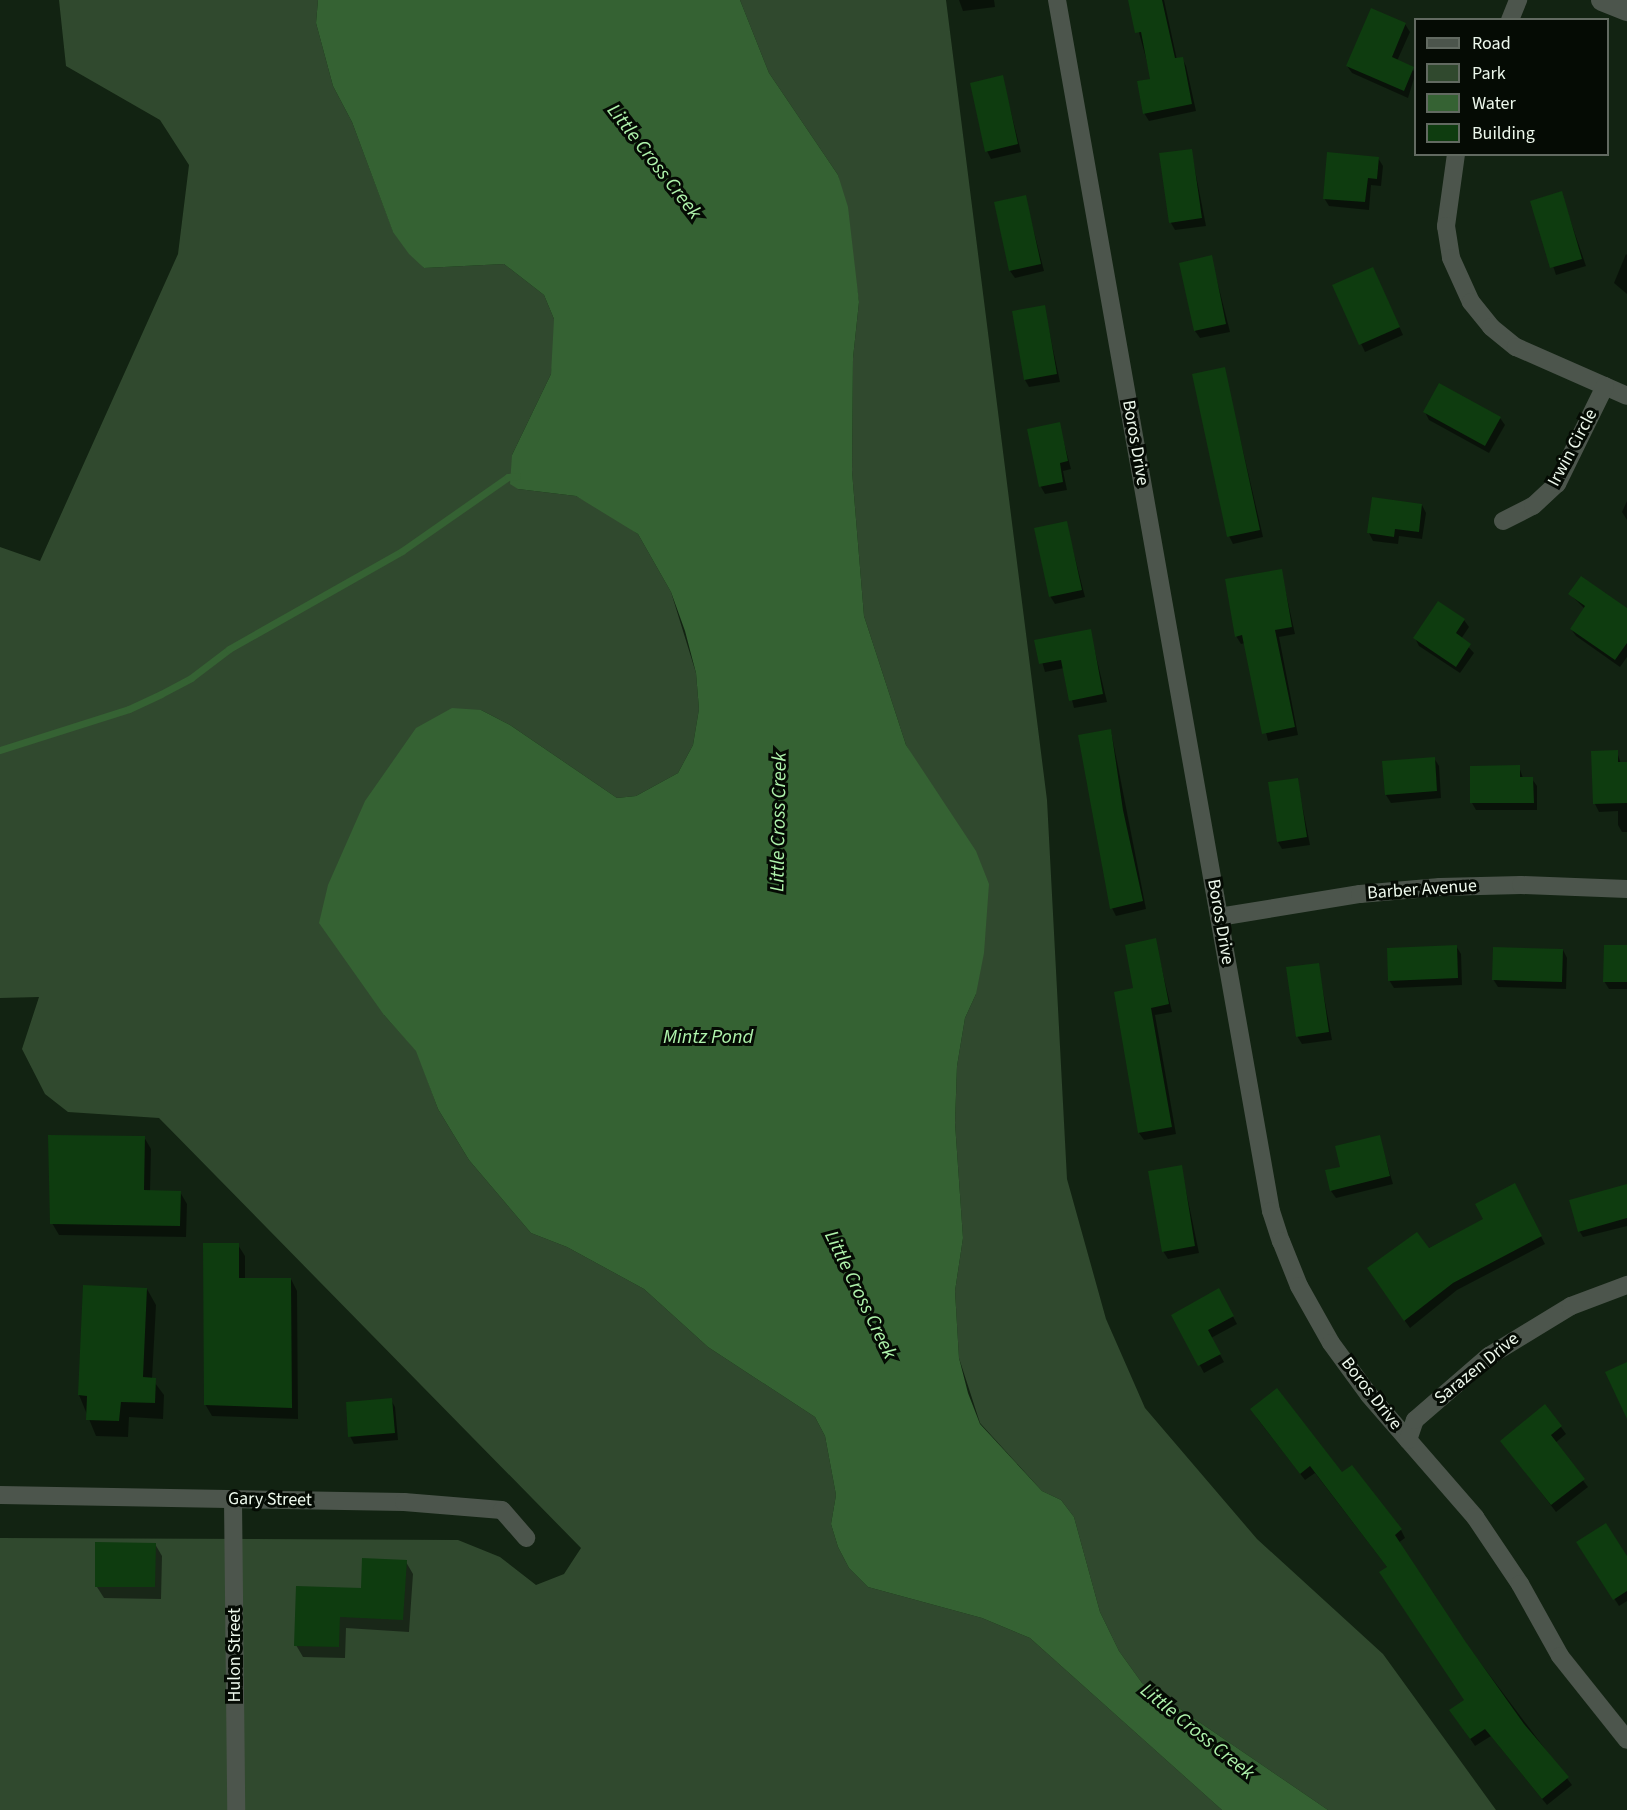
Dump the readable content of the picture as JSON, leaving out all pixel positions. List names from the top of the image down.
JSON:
{
  "streets": {
    "street": [
      "Boros Drive",
      "Irwin Circle",
      "Barber Avenue",
      "Sarazen Drive",
      "Gary Street",
      "Hulon Street"
    ]
  },
  "crossings": [
    ["Boros Drive", "Barber Avenue"],
    ["Boros Drive", "Sarazen Drive"],
    ["Gary Street", "Hulon Street"]
  ],
  "water": ["Little Cross Creek", "Mintz Pond"],
  "legend": [
    "Road",
    "Park",
    "Water",
    "Building"
  ]
}
